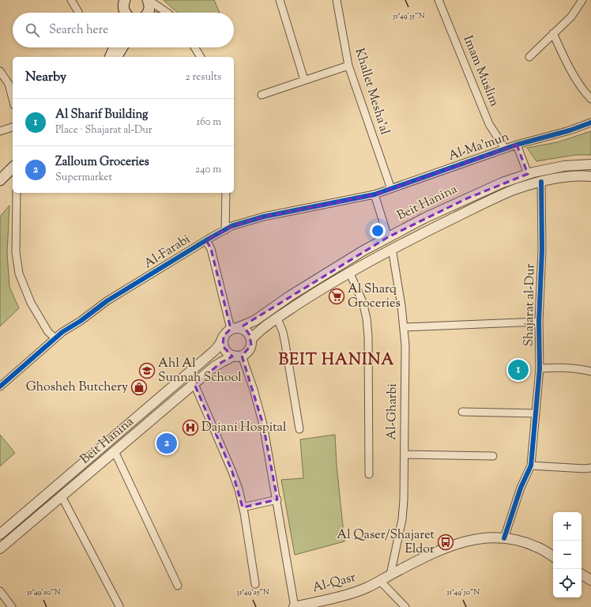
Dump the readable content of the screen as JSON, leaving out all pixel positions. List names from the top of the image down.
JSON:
{
  "streets": {
    "street": [
      "Imam Muslim",
      "Khallet Mesha'al",
      "Al-Ma'mun",
      "Beit Hanina",
      "Al-Farabi",
      "Shajarat al-Dur",
      "Al-Gharbi",
      "Al-Qasr"
    ]
  },
  "crossings": [
    ["Imam Muslim", "Al-Ma'mun"],
    ["Khallet Mesha'al", "Al-Ma'mun"],
    ["Al-Ma'mun", "Al-Farabi"],
    ["Beit Hanina", "Shajarat al-Dur"],
    ["Beit Hanina", "Al-Gharbi"],
    ["Shajarat al-Dur", "Al-Qasr"],
    ["Al-Gharbi", "Al-Qasr"]
  ],
  "districts": ["BEIT HANINA"],
  "places": {
    "supermarket": ["Al Sharq Groceries"],
    "school or university": ["Ahl Al Sunnah School"],
    "shop": ["Ghosheh Butchery"],
    "hospital": ["Dajani Hospital"],
    "bus stop": ["Al Qaser/Shajaret Eldor"]
  },
  "page": {
    "search": "Search here",
    "heading": ["Nearby", "2 results"],
    "list": [
      {
        "mark": "1",
        "name": "Al Sharif Building",
        "note": "Place · Shajarat al-Dur",
        "value": "160 m"
      },
      {
        "mark": "2",
        "name": "Zalloum Groceries",
        "note": "Supermarket",
        "value": "240 m"
      }
    ],
    "pins": ["1", "2"],
    "map_buttons": ["+", "−"]
  },
  "coordinates": [
    "31°49'35\"N",
    "31°49'20\"N",
    "31°49'25\"N",
    "31°49'30\"N"
  ]
}
